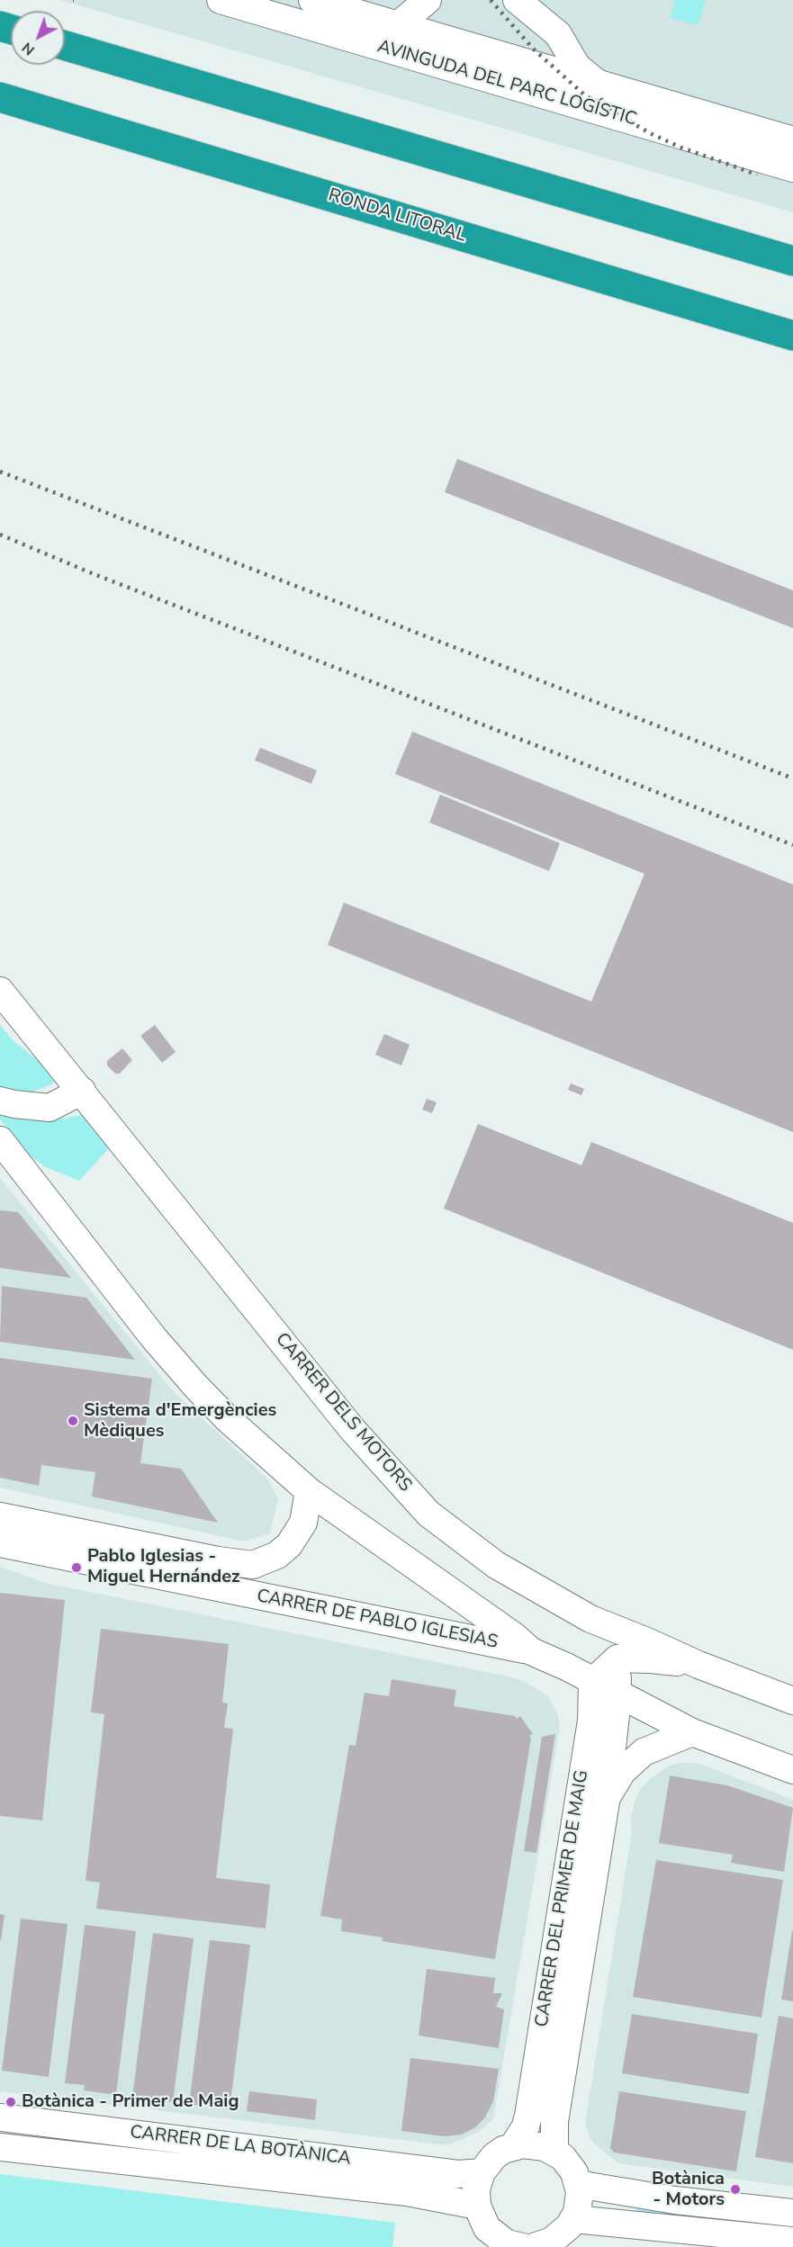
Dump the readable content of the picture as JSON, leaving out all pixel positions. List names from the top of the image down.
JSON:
{
  "streets": {
    "highway": ["RONDA LITORAL"],
    "street": [
      "AVINGUDA DEL PARC LOGÍSTIC",
      "CARRER DELS MOTORS",
      "CARRER DE PABLO IGLESIAS",
      "CARRER DEL PRIMER DE MAIG",
      "CARRER DE LA BOTÀNICA"
    ]
  },
  "crossings": [
    ["CARRER DEL PRIMER DE MAIG", "CARRER DE LA BOTÀNICA"]
  ],
  "places": [
    "Sistema d'Emergències Mèdiques",
    "Pablo Iglesias - Miguel Hernández",
    "Botànica - Primer de Maig",
    "Botànica - Motors"
  ],
  "north": "bottom left"
}
